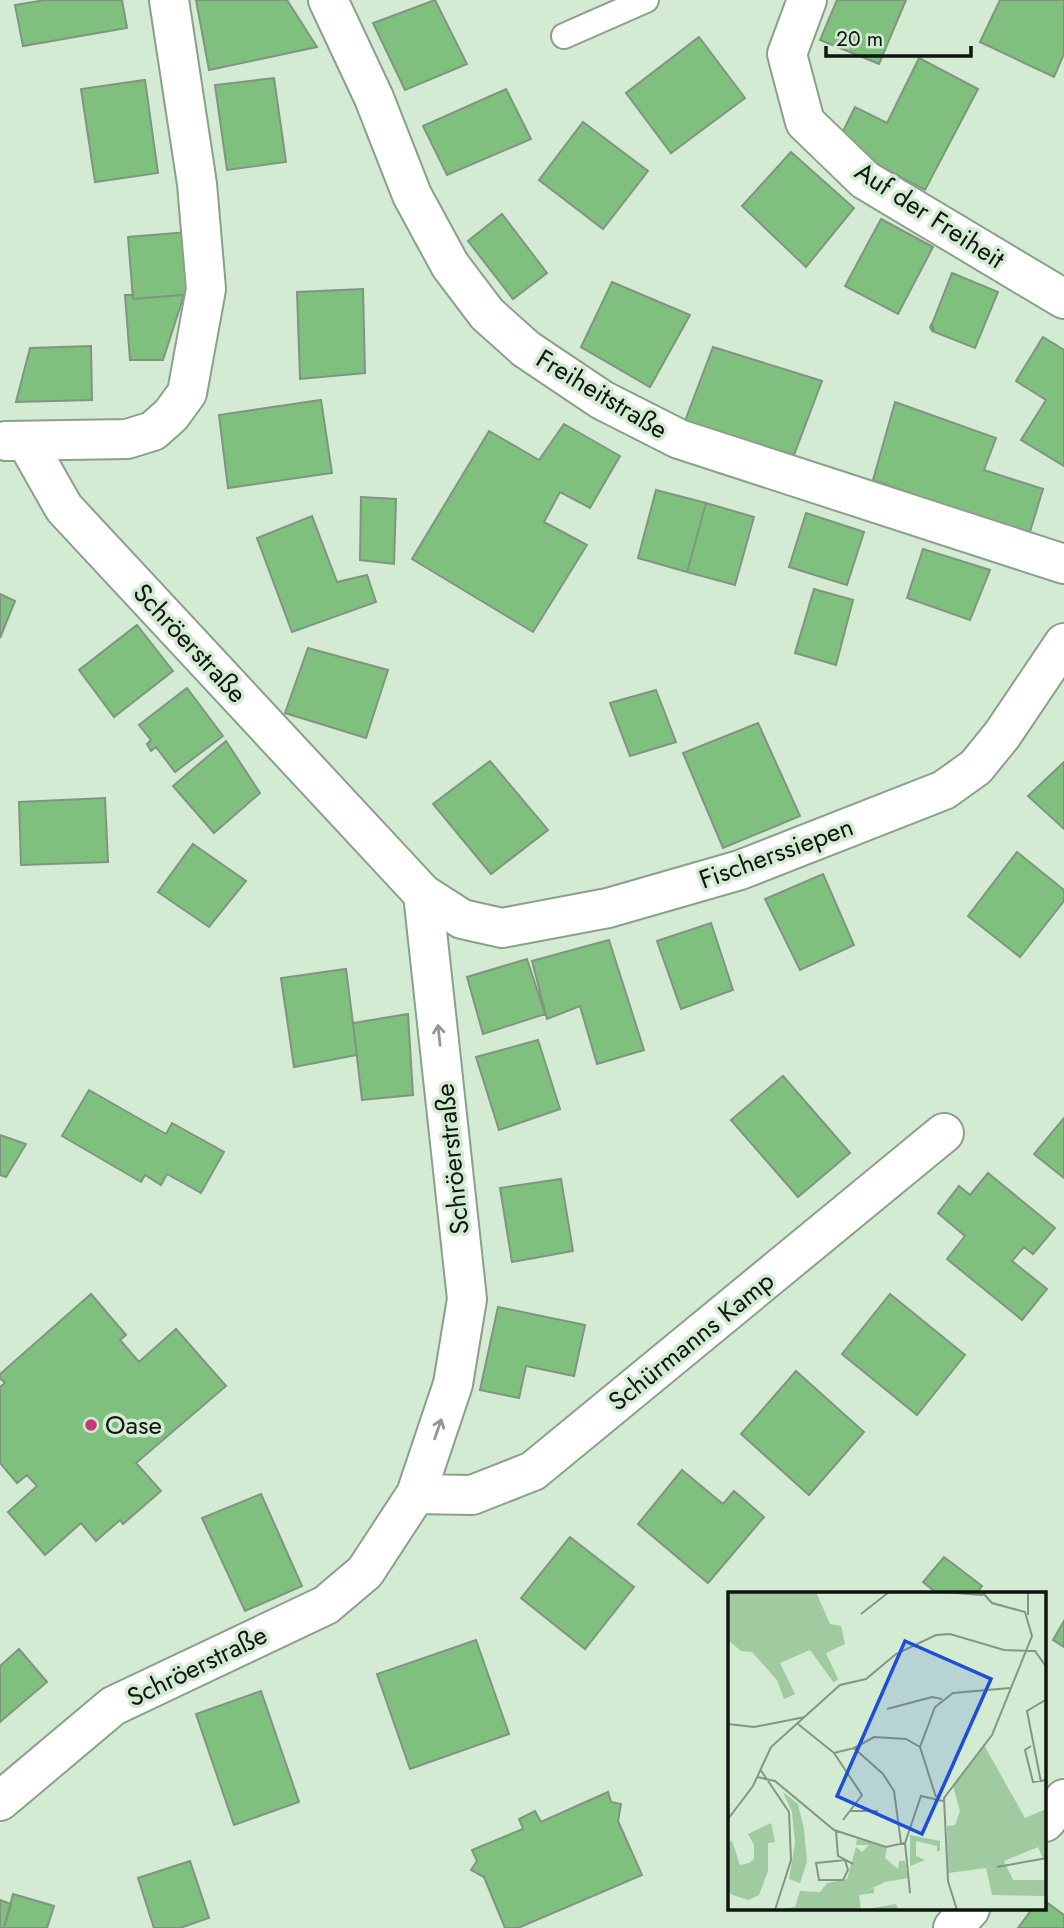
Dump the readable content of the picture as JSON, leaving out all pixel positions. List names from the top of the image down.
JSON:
{
  "streets": {
    "street": [
      "Auf der Freiheit",
      "Freiheitstraße",
      "Schröerstraße",
      "Fischerssiepen",
      "Schürmanns Kamp"
    ]
  },
  "crossings": [
    ["Schröerstraße", "Fischerssiepen"],
    ["Schröerstraße", "Schürmanns Kamp"]
  ],
  "places": ["Oase"],
  "scale_bar": "20 m"
}
